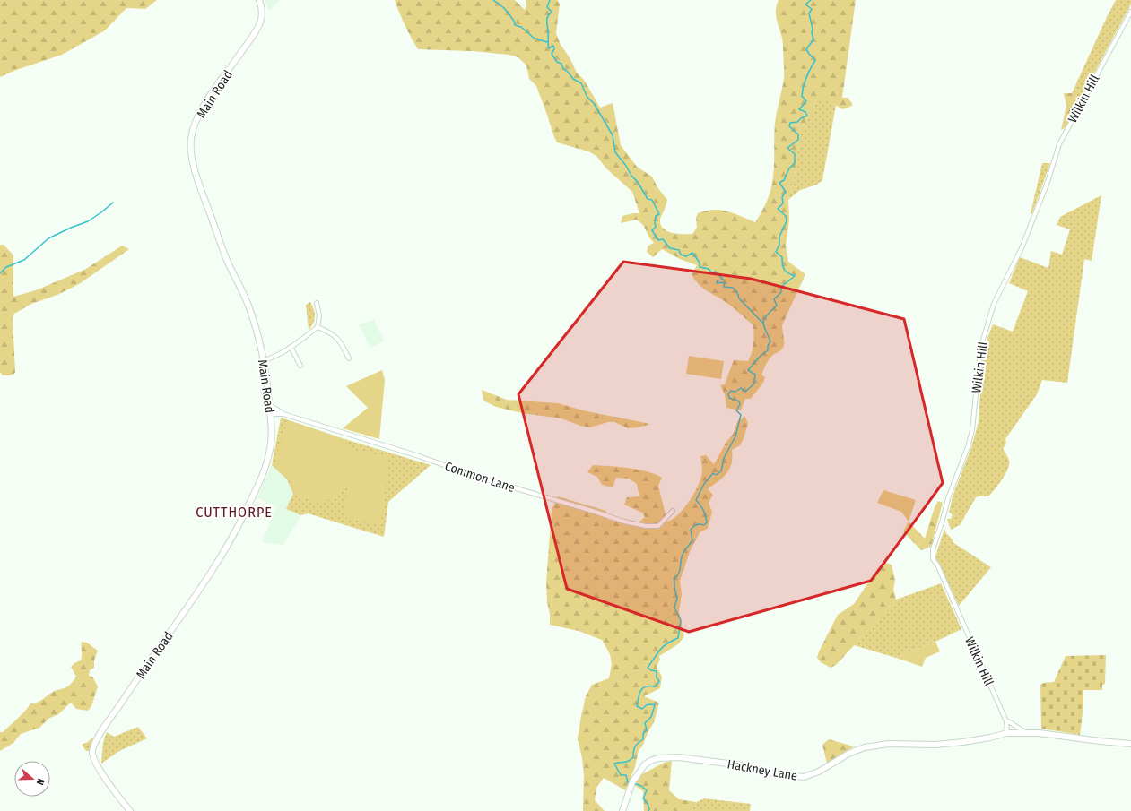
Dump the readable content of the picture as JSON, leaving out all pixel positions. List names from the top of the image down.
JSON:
{
  "streets": {
    "main road": ["Main Road", "Hackney Lane"],
    "street": ["Wilkin Hill", "Common Lane"]
  },
  "crossings": [
    ["Main Road", "Common Lane"],
    ["Wilkin Hill", "Hackney Lane"]
  ],
  "districts": ["CUTTHORPE"],
  "north": "right"
}
